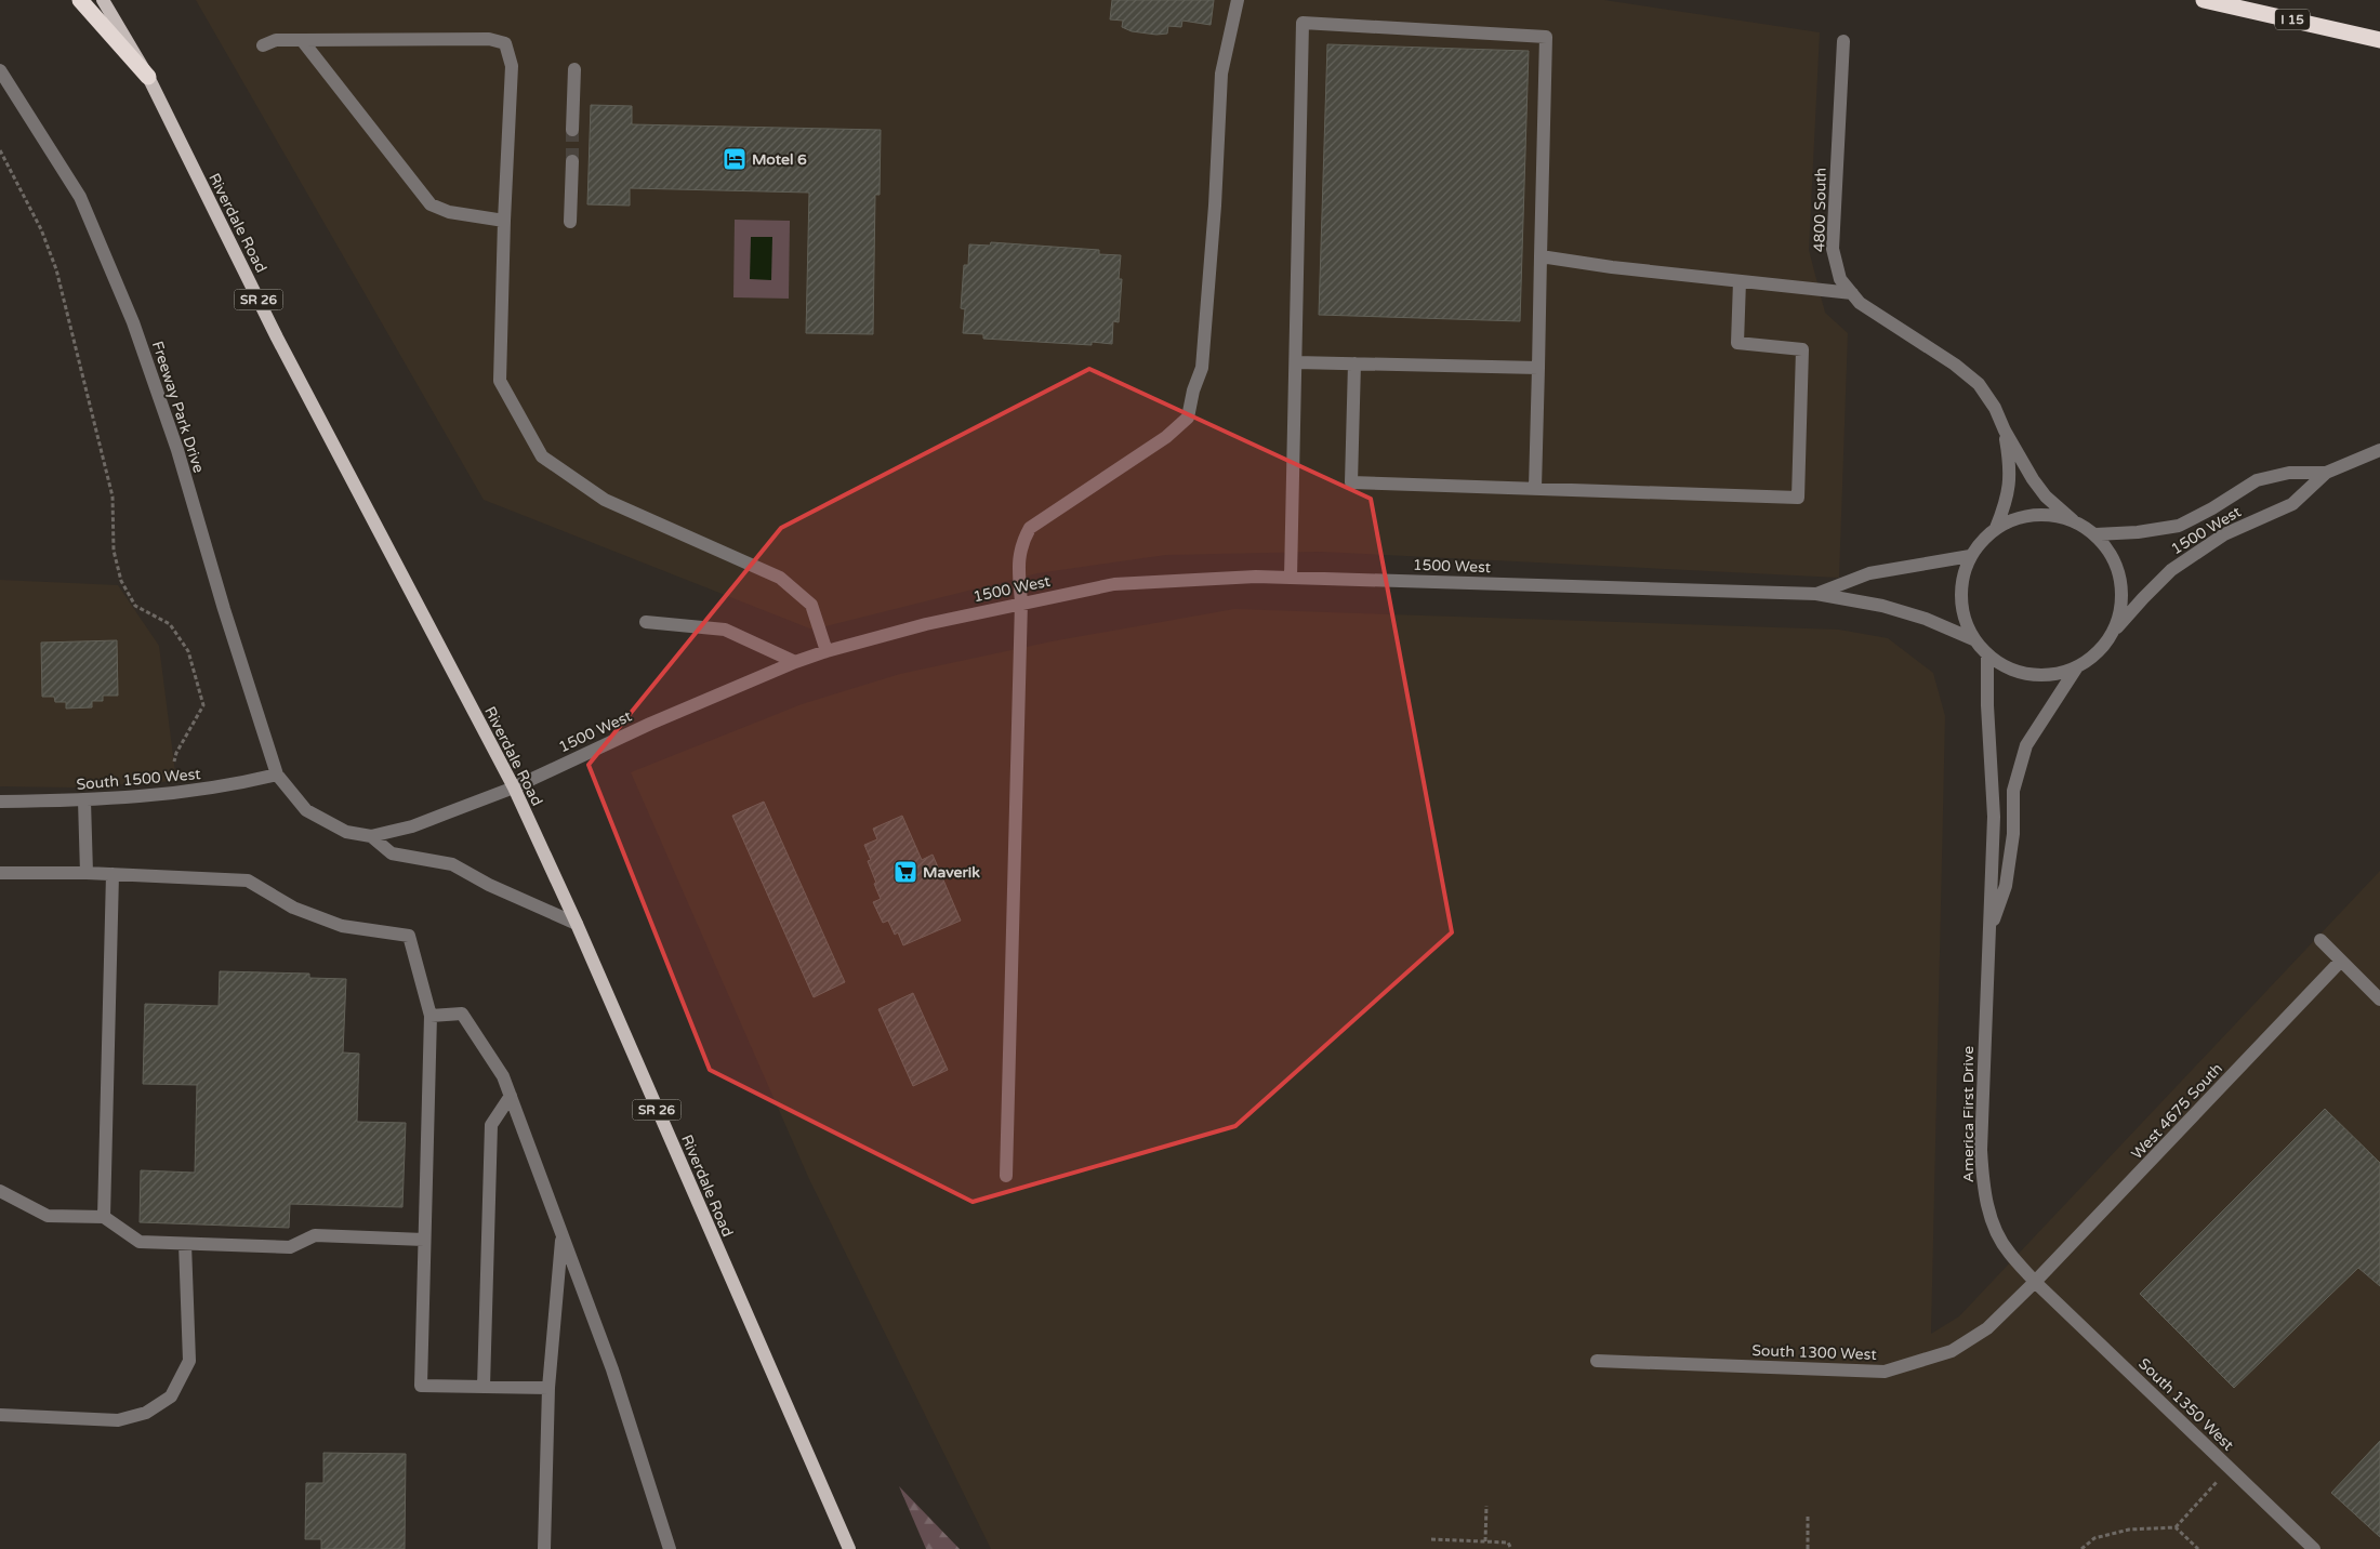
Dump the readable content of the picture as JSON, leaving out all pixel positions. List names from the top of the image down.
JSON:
{
  "streets": {
    "highway": ["I 15"],
    "main road": ["Riverdale Road", "SR 26"],
    "street": [
      "4800 South",
      "Freeway Park Drive",
      "1500 West",
      "South 1500 West",
      "West 4675 South",
      "America First Drive",
      "South 1300 West",
      "South 1350 West"
    ]
  },
  "crossings": [
    ["4800 South", "1500 West"],
    ["4800 South", "America First Drive"],
    ["Riverdale Road", "1500 West"],
    ["Freeway Park Drive", "1500 West"],
    ["Freeway Park Drive", "South 1500 West"],
    ["1500 West", "South 1500 West"],
    ["1500 West", "America First Drive"],
    ["West 4675 South", "America First Drive"],
    ["West 4675 South", "South 1300 West"],
    ["West 4675 South", "South 1350 West"],
    ["America First Drive", "South 1300 West"],
    ["America First Drive", "South 1350 West"],
    ["South 1300 West", "South 1350 West"]
  ],
  "places": {
    "hotel": ["Motel 6"],
    "supermarket": ["Maverik"]
  }
}
